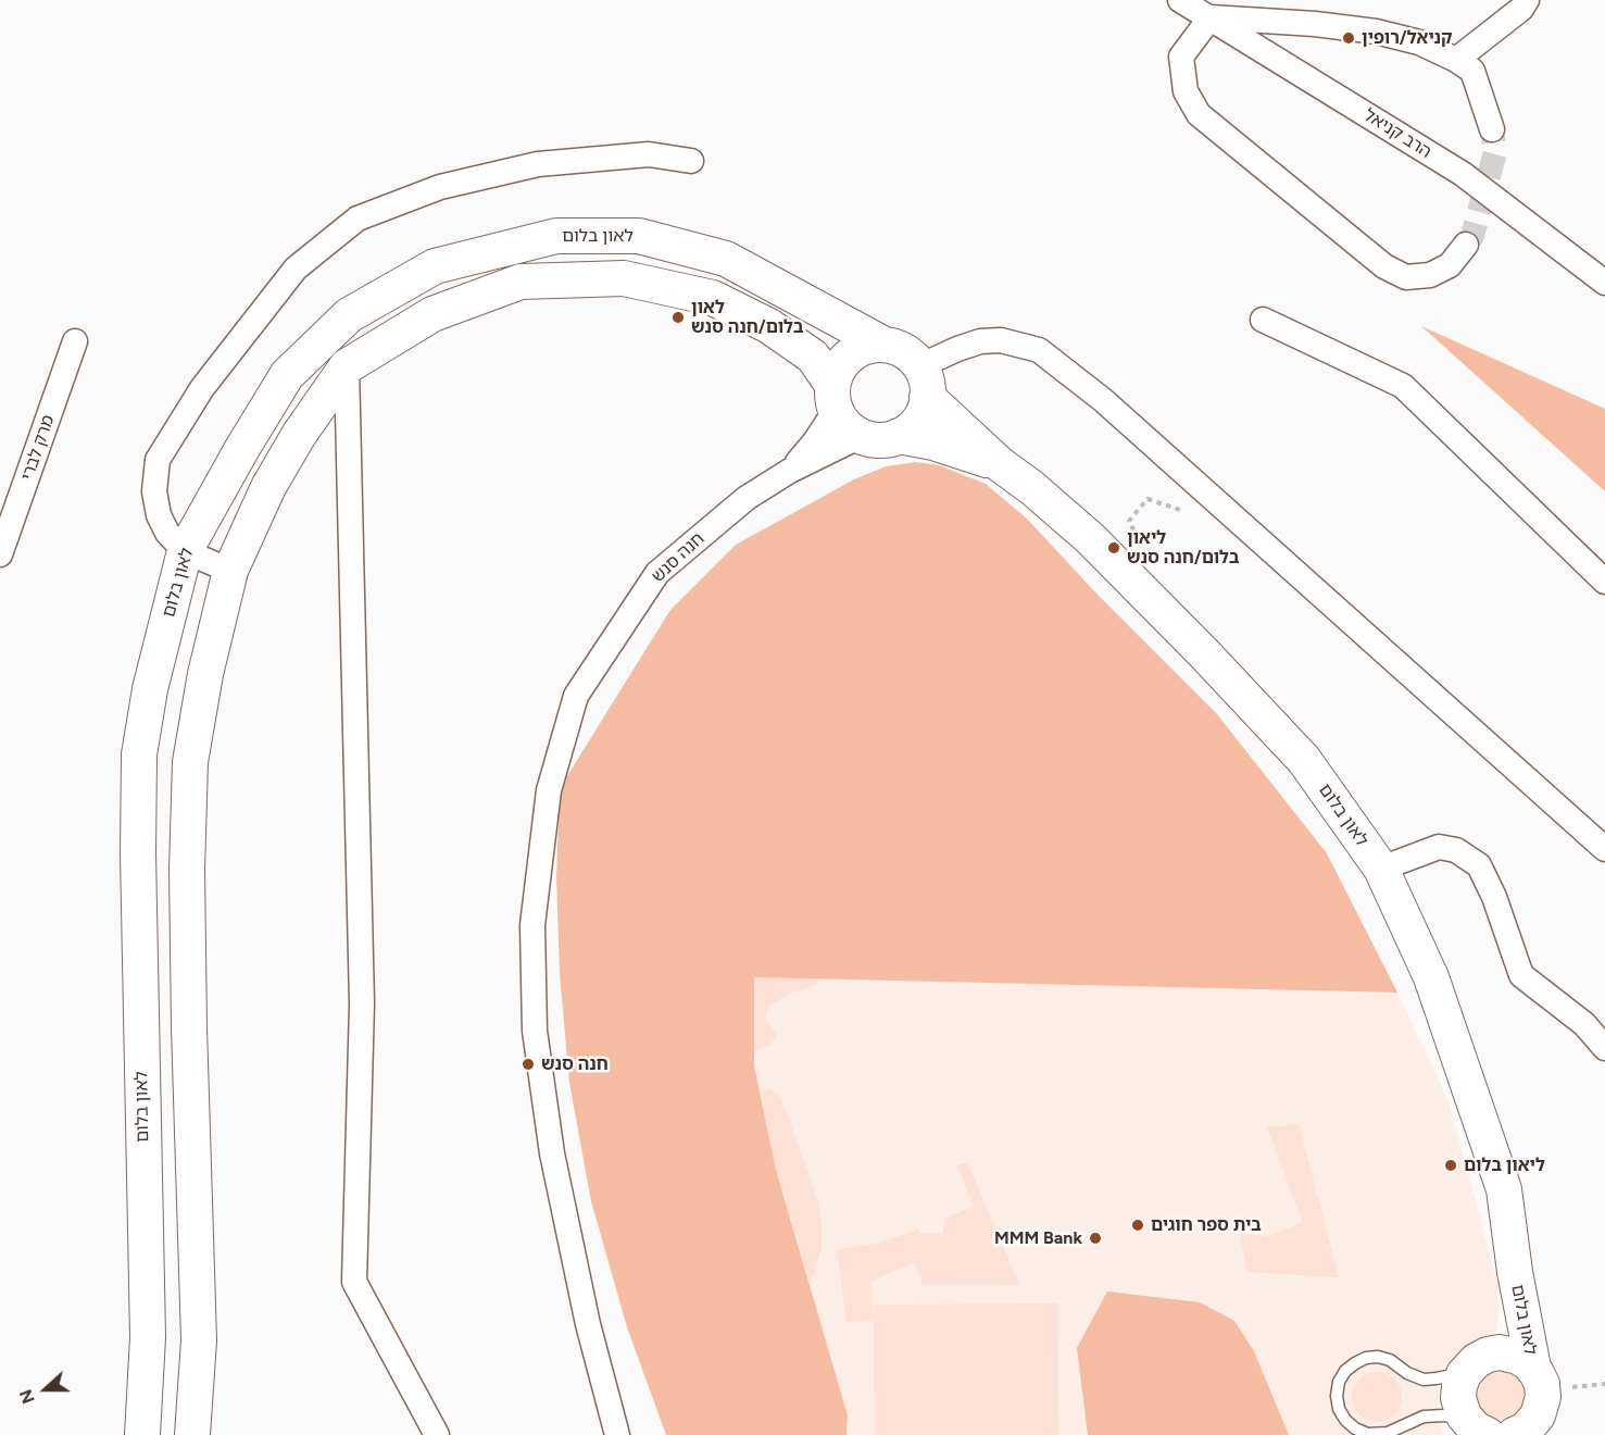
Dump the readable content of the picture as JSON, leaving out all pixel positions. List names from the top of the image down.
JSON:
{
  "streets": {
    "street": [
      "הרב קניאל",
      "לאון בלום",
      "מרק לברי",
      "חנה סנש"
    ]
  },
  "crossings": [
    ["לאון בלום", "חנה סנש"]
  ],
  "places": [
    "קניאל/רופין",
    "לאון בלום/חנה סנש",
    "ליאון בלום/חנה סנש",
    "חנה סנש",
    "ליאון בלום",
    "בית ספר חוגים",
    "MMM Bank"
  ],
  "north": "left"
}
